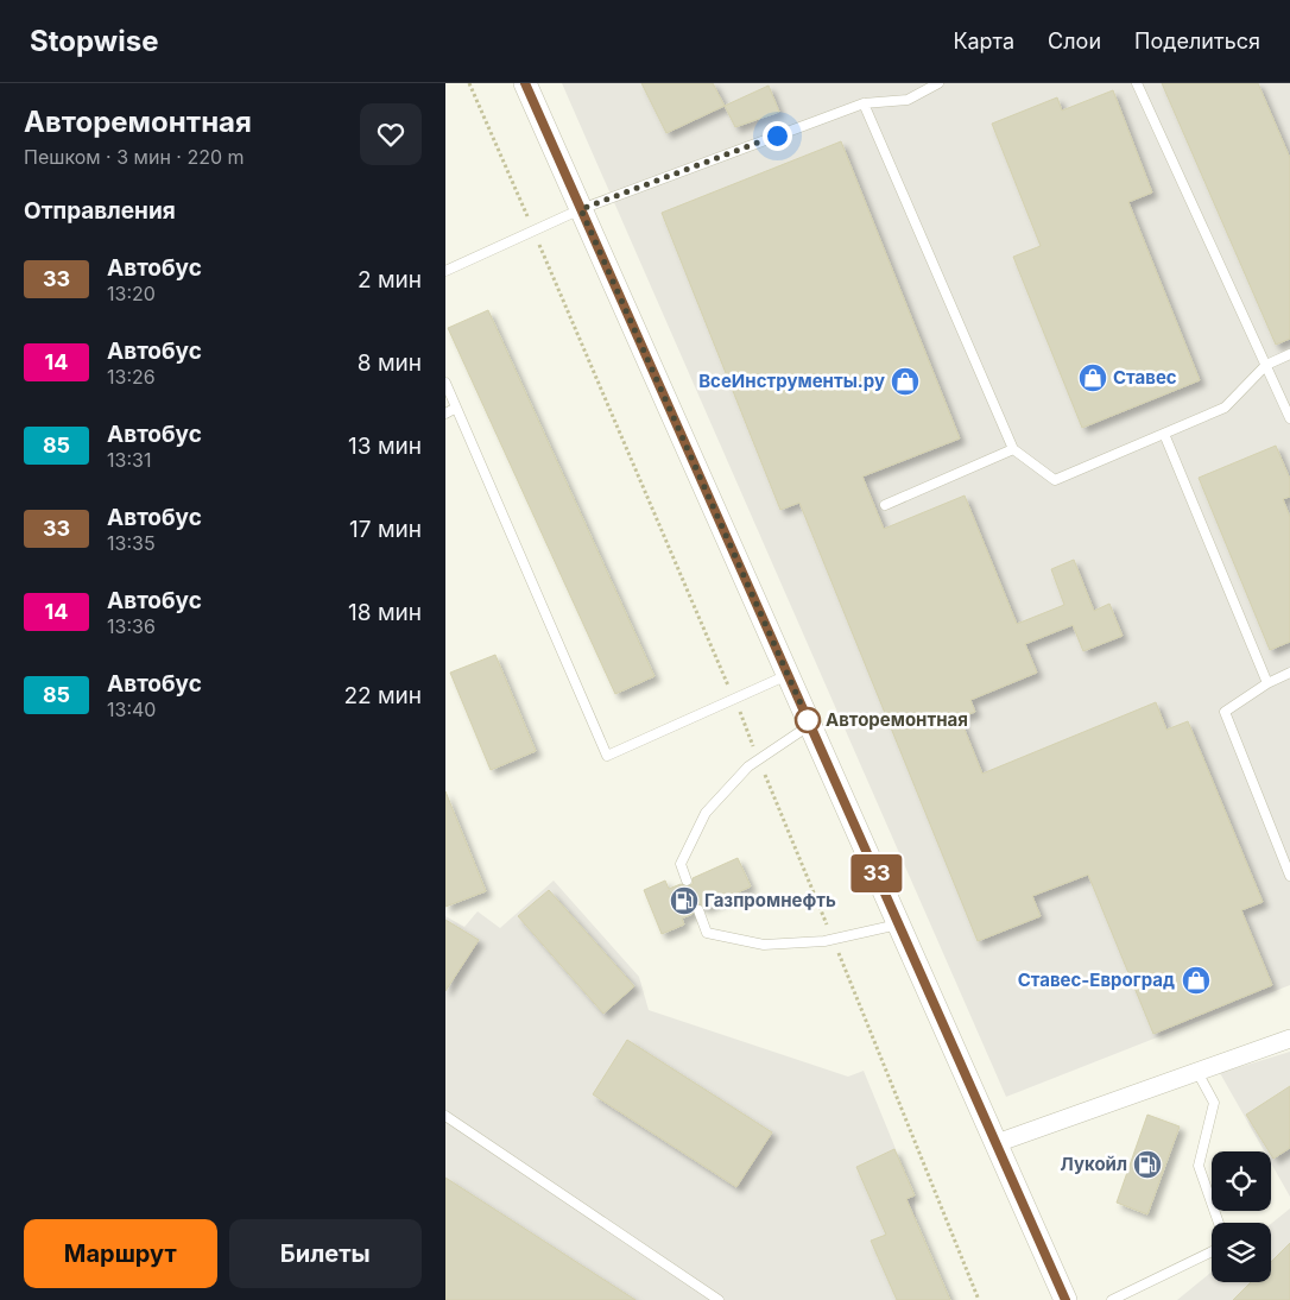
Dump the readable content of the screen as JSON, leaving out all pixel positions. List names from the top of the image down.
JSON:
{
  "places": {
    "shop": ["Ставес", "ВсеИнструменты.ру", "Ставес-Евроград"],
    "other": ["Авторемонтная"],
    "fuel station": ["Газпромнефть", "Лукойл"]
  },
  "lines": ["bus line 33"],
  "page": {
    "header": "Stopwise",
    "nav": ["Карта", "Слои", "Поделиться"],
    "heading": [
      ["Авторемонтная", "Пешком · 3 мин · 220 m"],
      "Отправления"
    ],
    "on_map": "33",
    "list": [
      {
        "mark": "33",
        "name": "Автобус",
        "note": "13:20",
        "value": "2 мин"
      },
      {
        "mark": "14",
        "name": "Автобус",
        "note": "13:26",
        "value": "8 мин"
      },
      {
        "mark": "85",
        "name": "Автобус",
        "note": "13:31",
        "value": "13 мин"
      },
      {
        "mark": "33",
        "name": "Автобус",
        "note": "13:35",
        "value": "17 мин"
      },
      {
        "mark": "14",
        "name": "Автобус",
        "note": "13:36",
        "value": "18 мин"
      },
      {
        "mark": "85",
        "name": "Автобус",
        "note": "13:40",
        "value": "22 мин"
      }
    ],
    "buttons": ["Маршрут", "Билеты"]
  }
}
